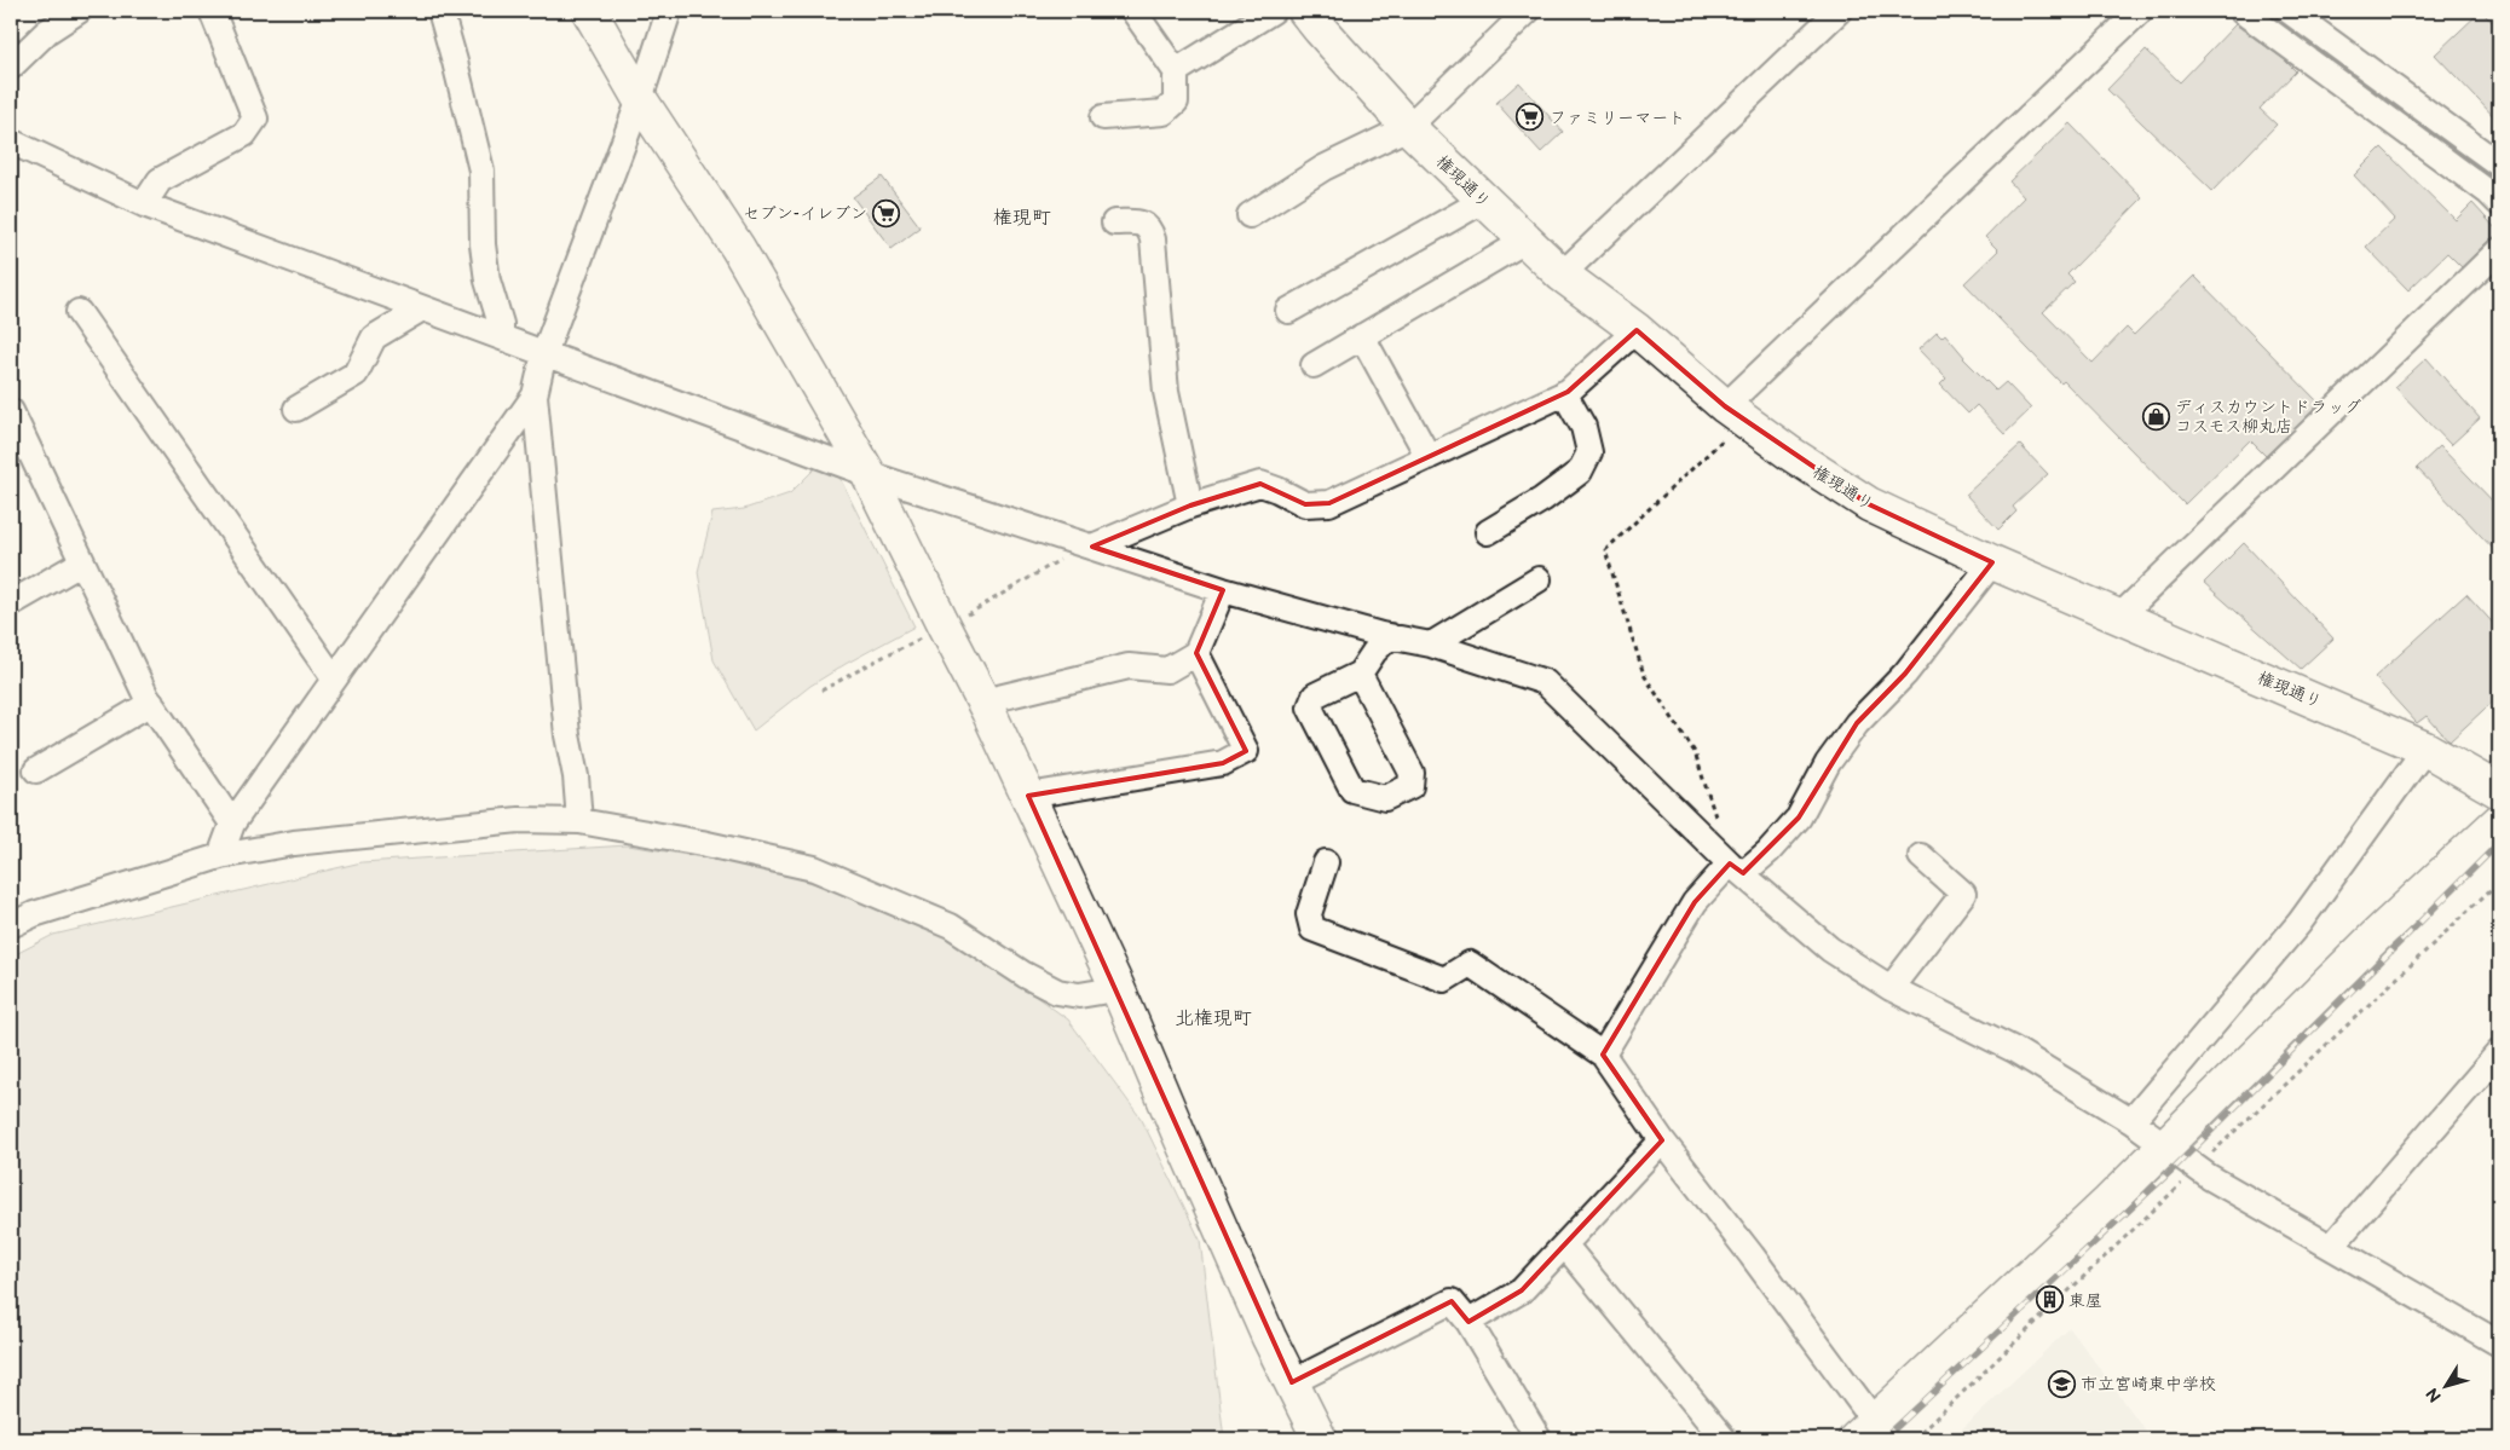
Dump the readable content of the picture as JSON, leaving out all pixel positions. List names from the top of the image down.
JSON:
{
  "streets": {
    "street": ["権現通り"]
  },
  "districts": ["権現町", "北権現町"],
  "places": {
    "supermarket": ["ファミリーマート", "セブン-イレブン"],
    "shop": ["ディスカウントドラッグ コスモス柳丸店"],
    "building": ["東屋"],
    "school or university": ["市立宮崎東中学校"]
  },
  "north": "bottom left"
}
